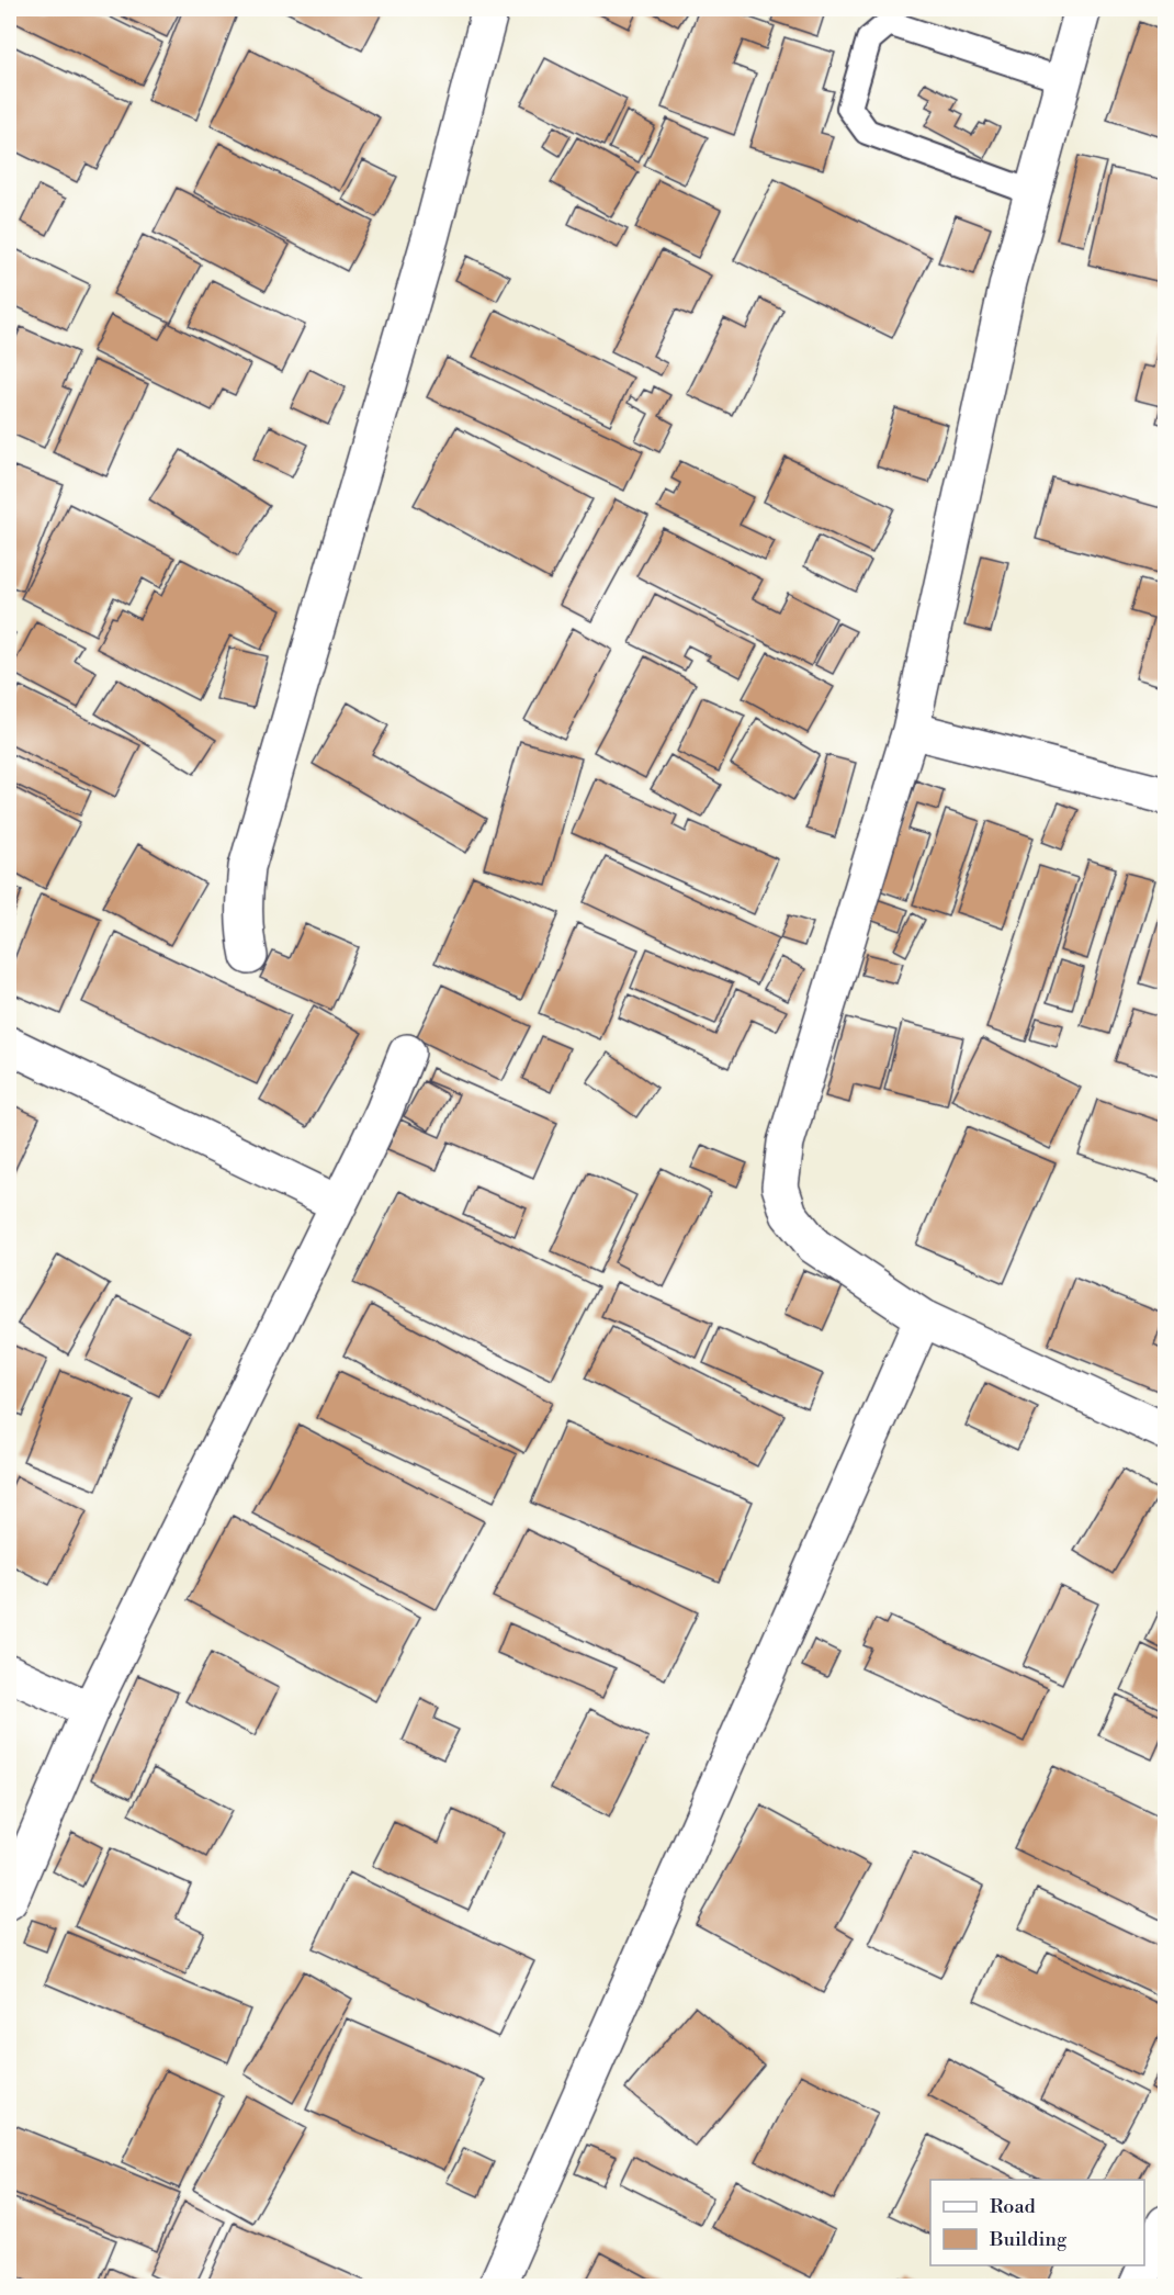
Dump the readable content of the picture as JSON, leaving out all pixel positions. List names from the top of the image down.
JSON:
{
  "legend": ["Road", "Building"]
}
